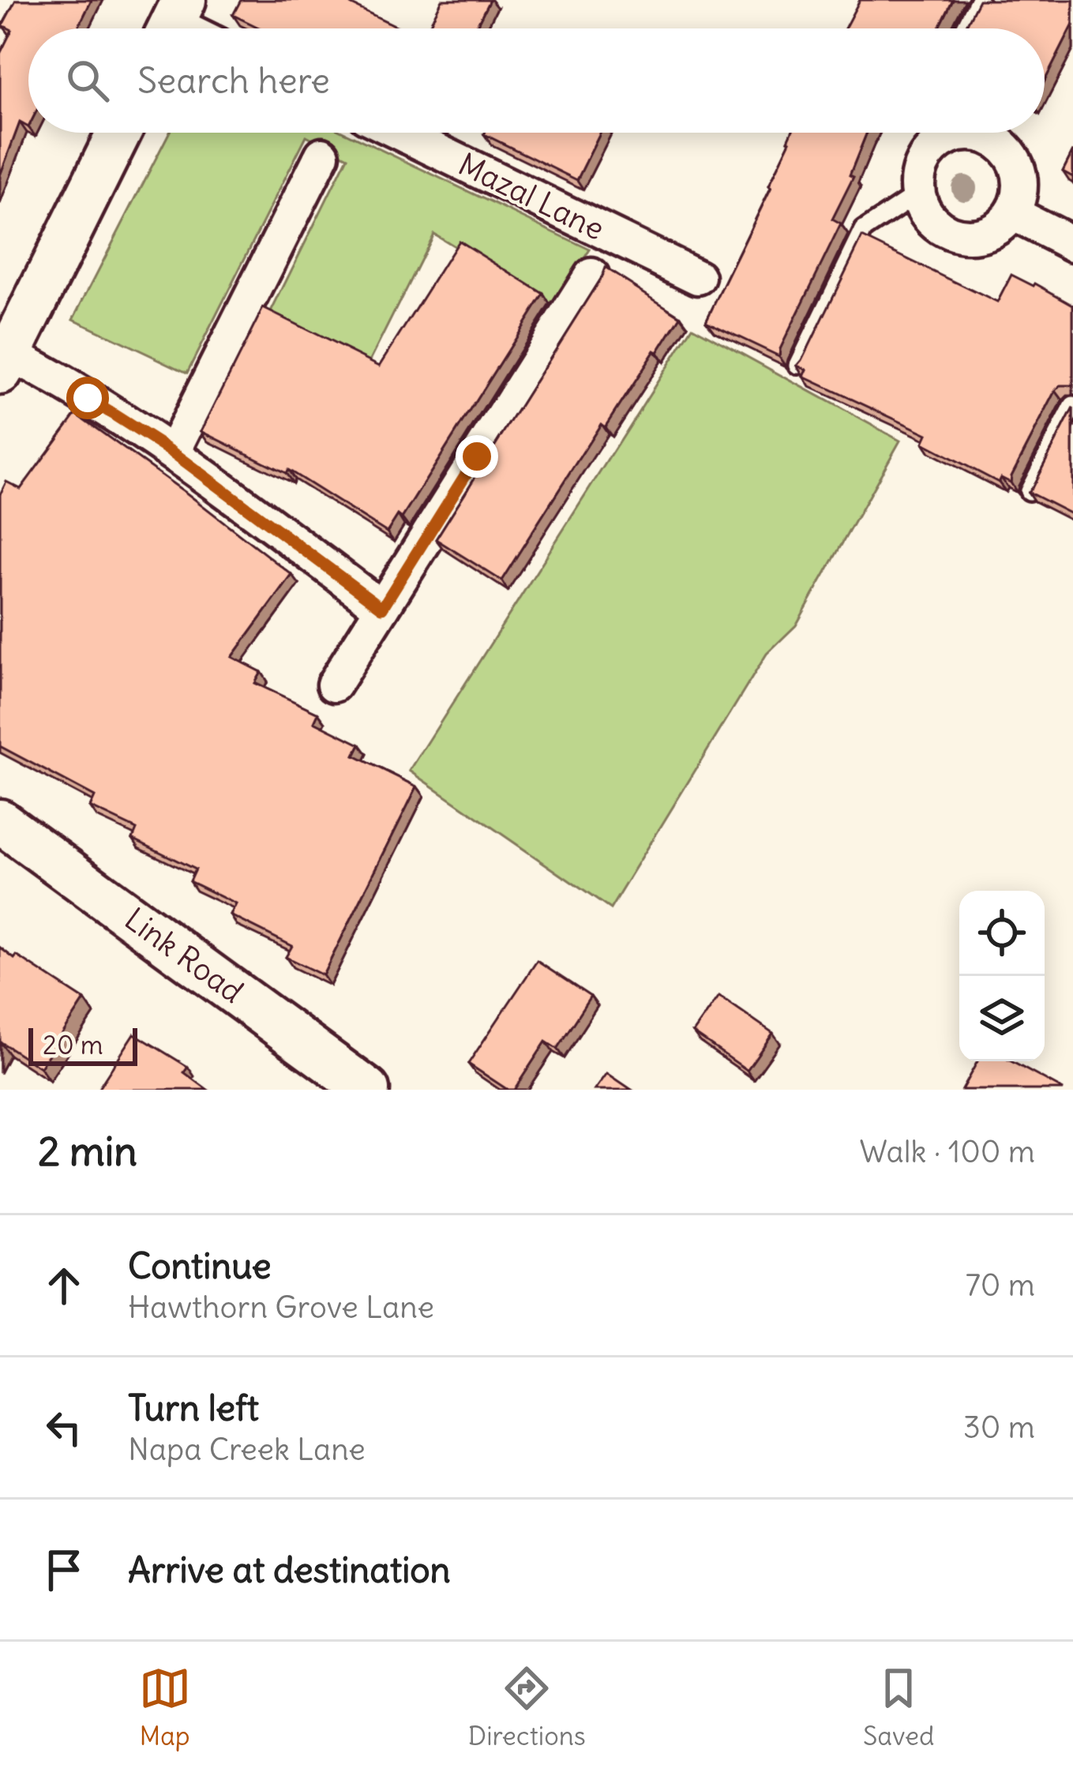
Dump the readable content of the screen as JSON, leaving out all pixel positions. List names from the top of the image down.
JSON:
{
  "streets": {
    "street": ["Mazal Lane", "Link Road"]
  },
  "scale_bar": "20 m",
  "page": {
    "search": "Search here",
    "scale": "20 m",
    "heading": ["2 min", "Walk · 100 m"],
    "list": [
      ["Continue", "Hawthorn Grove Lane", "70 m"],
      ["Turn left", "Napa Creek Lane", "30 m"],
      "Arrive at destination"
    ],
    "nav": ["Map", "Directions", "Saved"]
  }
}
